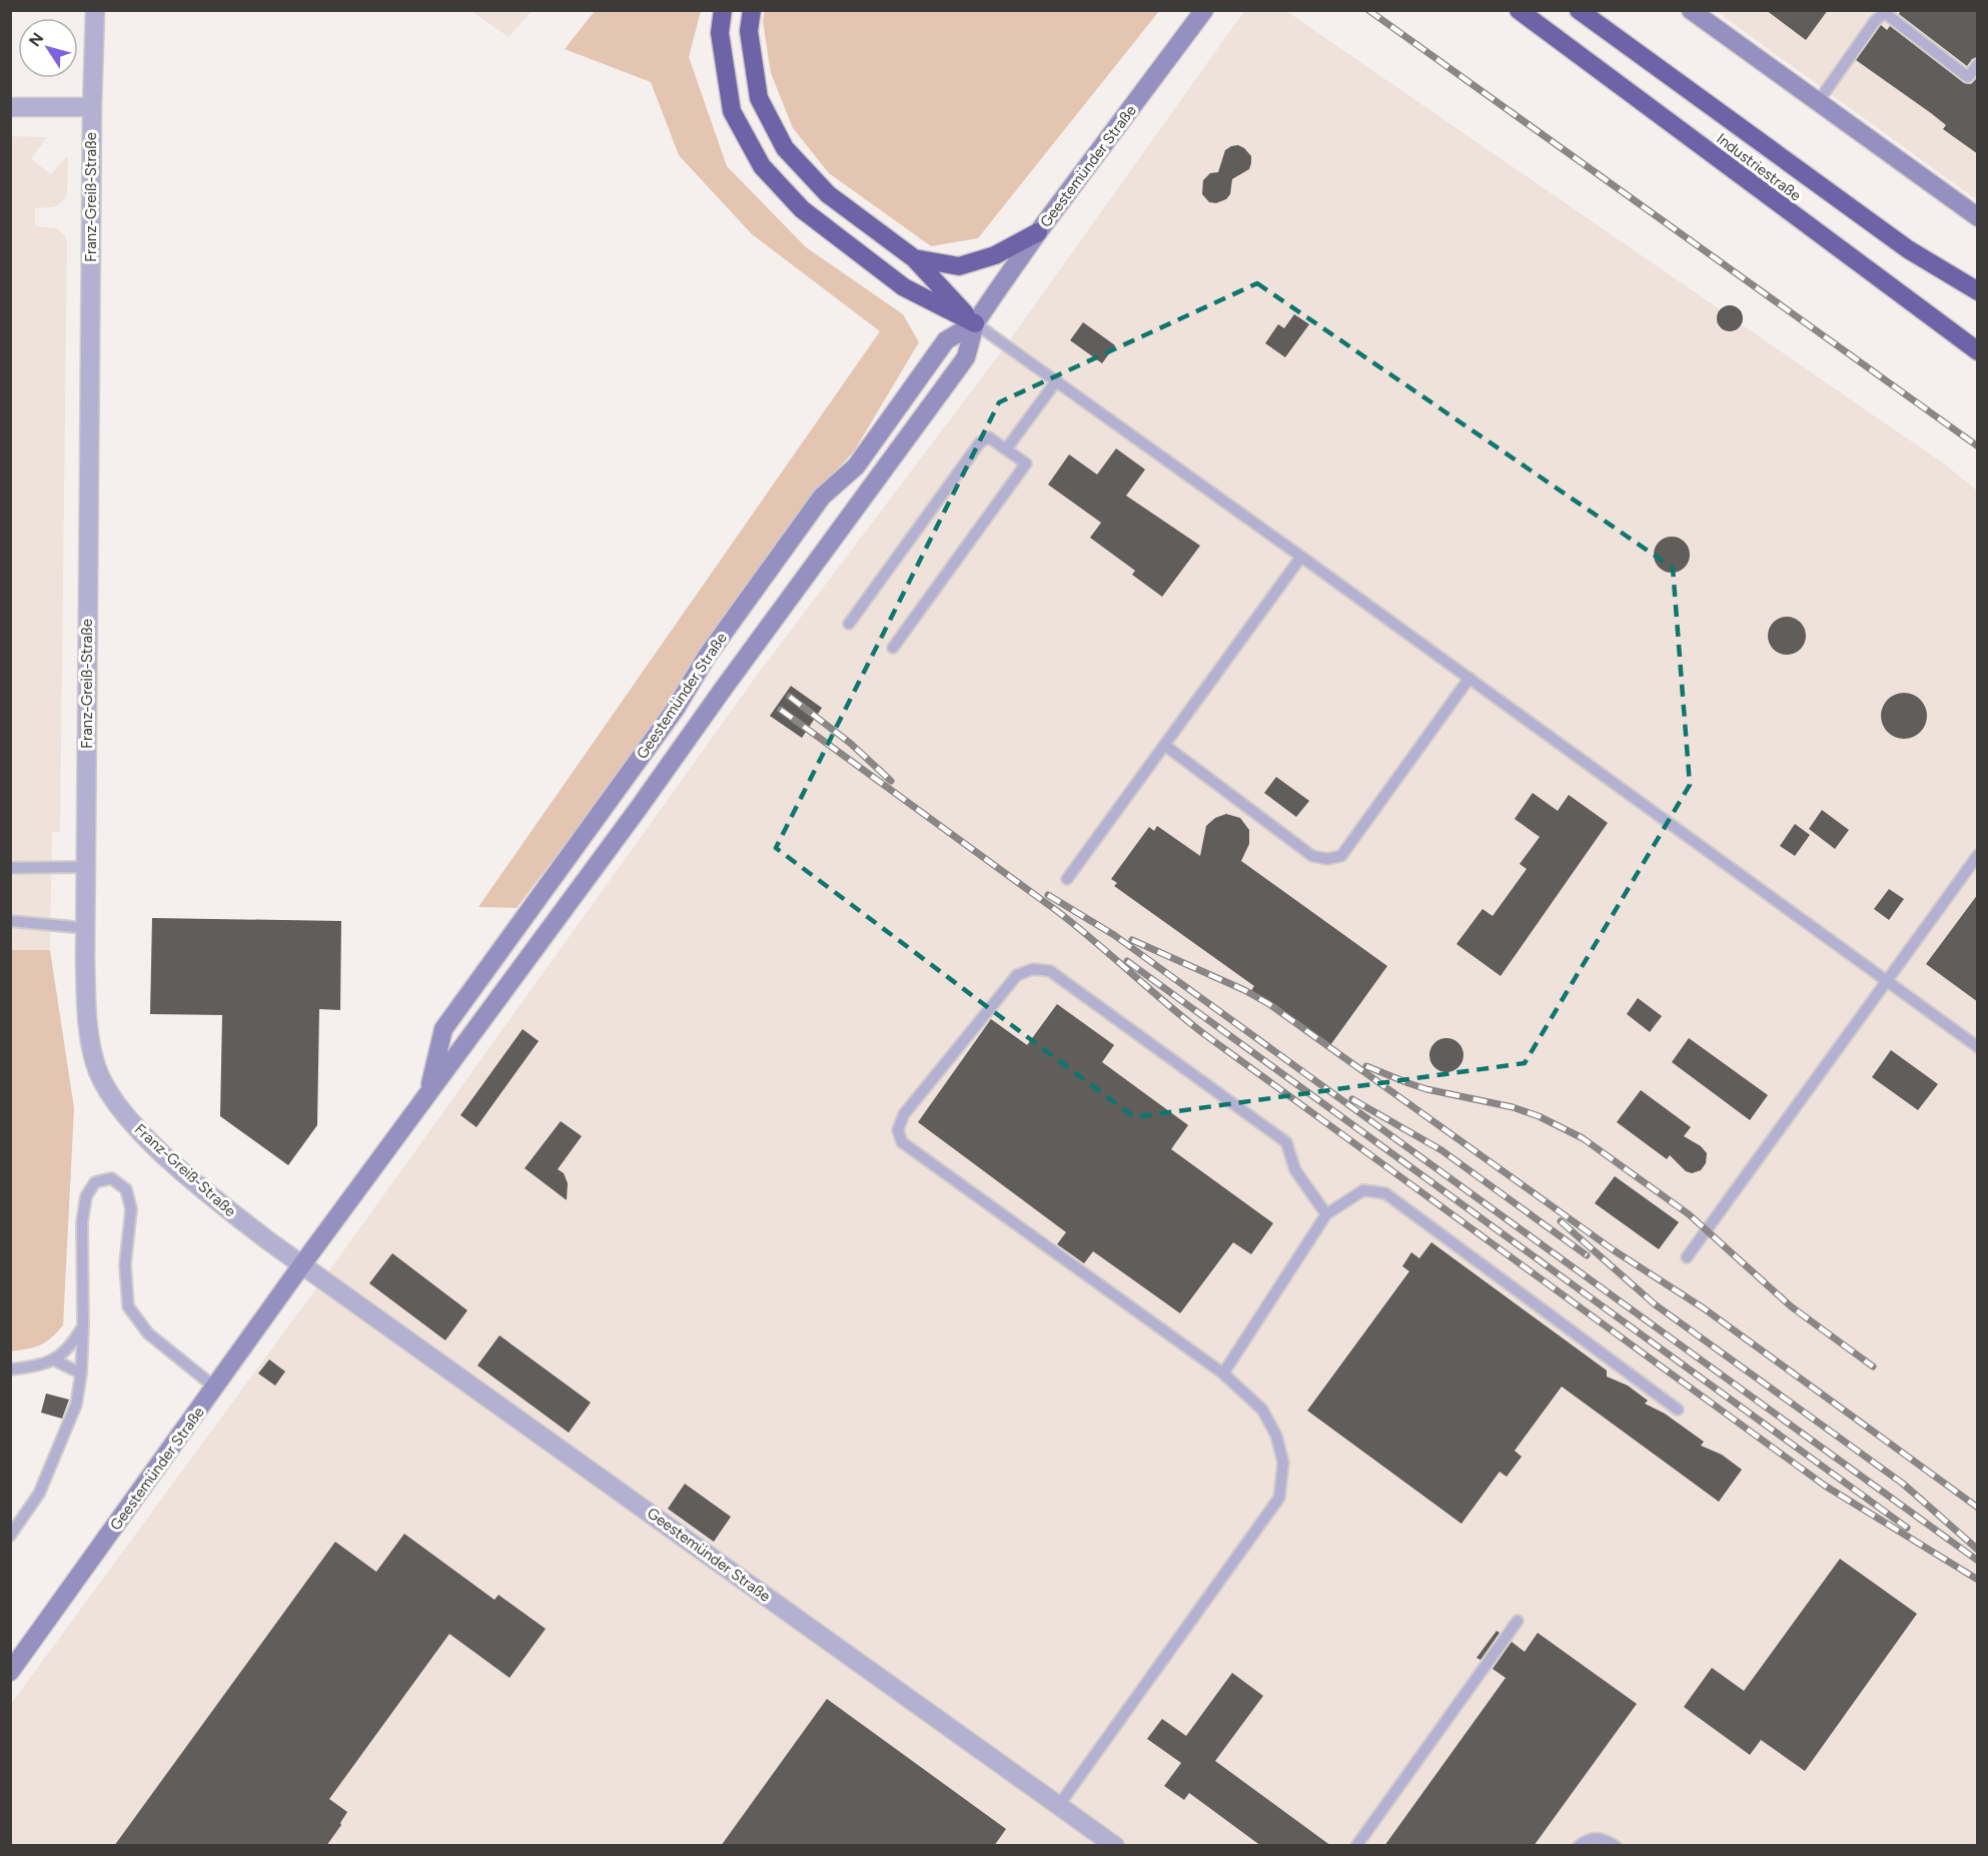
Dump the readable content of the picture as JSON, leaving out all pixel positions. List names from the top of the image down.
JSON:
{
  "streets": {
    "highway": ["Industriestraße"],
    "street": ["Geestemünder Straße", "Franz-Greiß-Straße"]
  },
  "crossings": [
    ["Geestemünder Straße", "Franz-Greiß-Straße"]
  ],
  "north": "top left"
}
